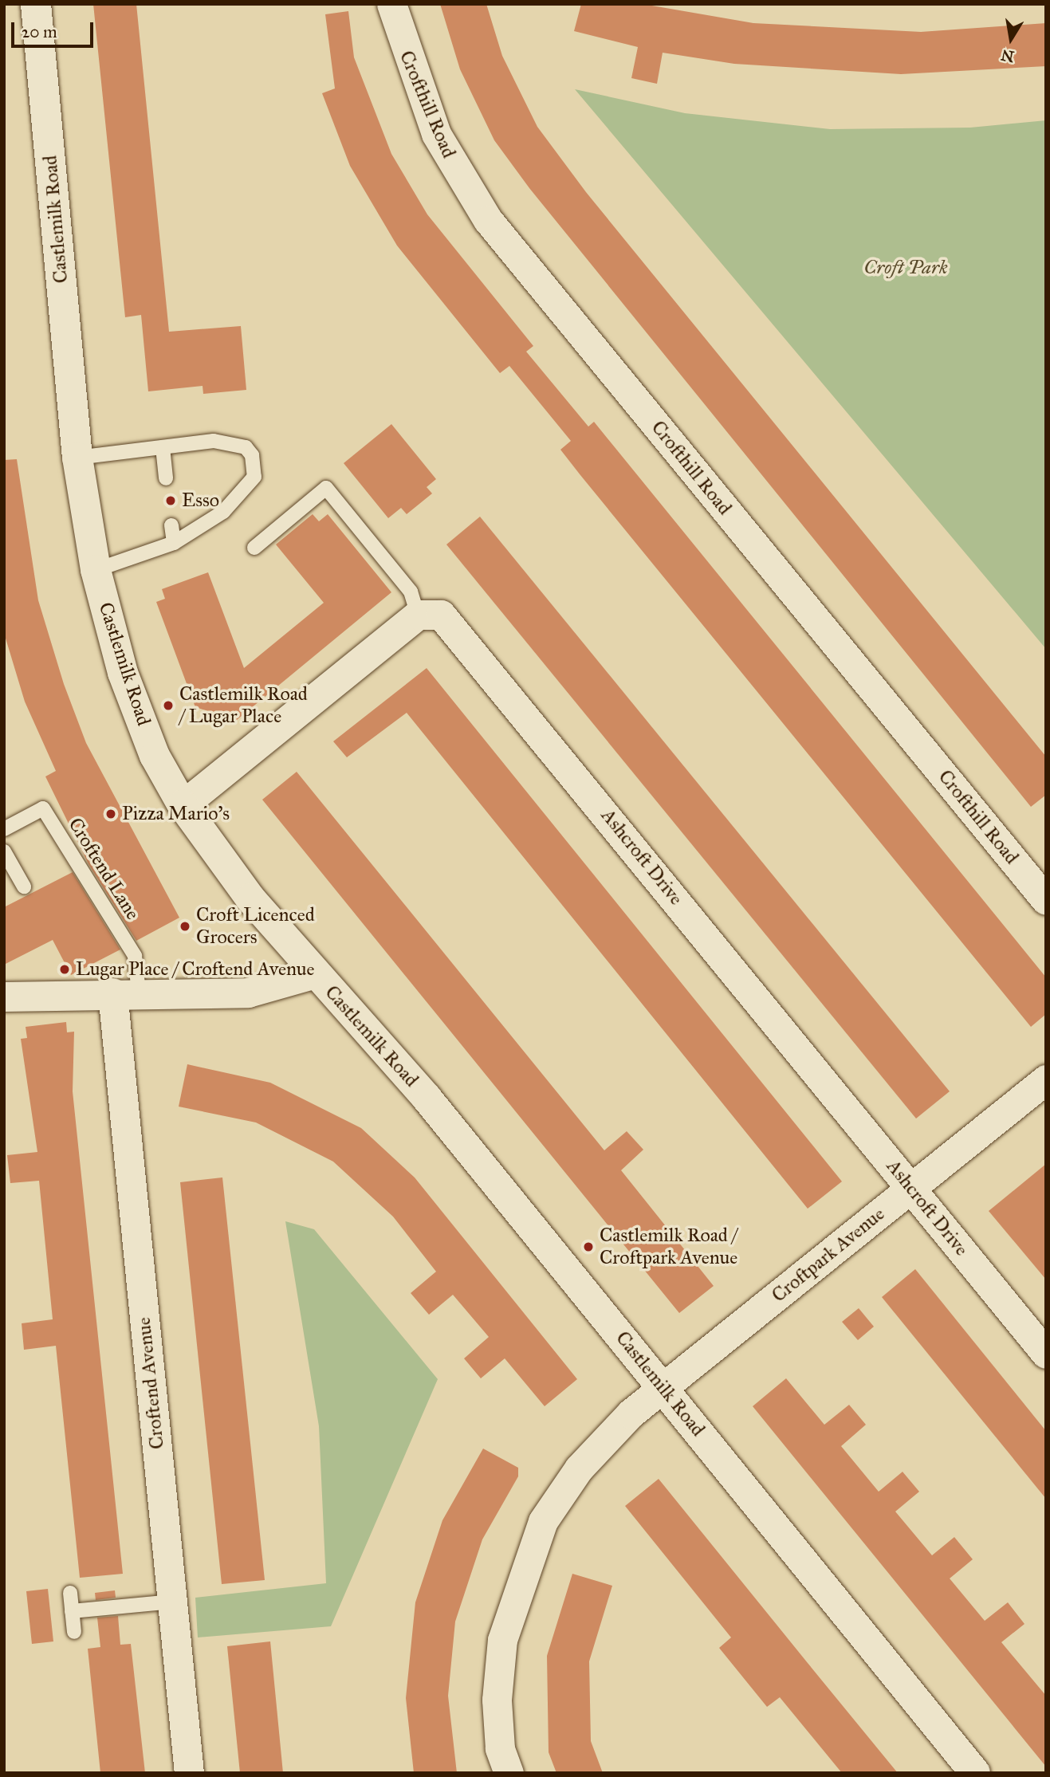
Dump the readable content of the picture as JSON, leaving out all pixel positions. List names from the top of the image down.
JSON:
{
  "streets": {
    "street": [
      "Crofthill Road",
      "Castlemilk Road",
      "Ashcroft Drive",
      "Croftpark Avenue",
      "Croftend Avenue"
    ],
    "lane": ["Croftend Lane"]
  },
  "crossings": [
    ["Castlemilk Road", "Croftpark Avenue"],
    ["Ashcroft Drive", "Croftpark Avenue"],
    ["Croftend Lane", "Croftend Avenue"]
  ],
  "parks": ["Croft Park"],
  "places": [
    "Esso",
    "Castlemilk Road / Lugar Place",
    "Pizza Mario's",
    "Croft Licenced Grocers",
    "Lugar Place / Croftend Avenue",
    "Castlemilk Road / Croftpark Avenue"
  ],
  "scale_bar": "20 m",
  "north": "bottom"
}
